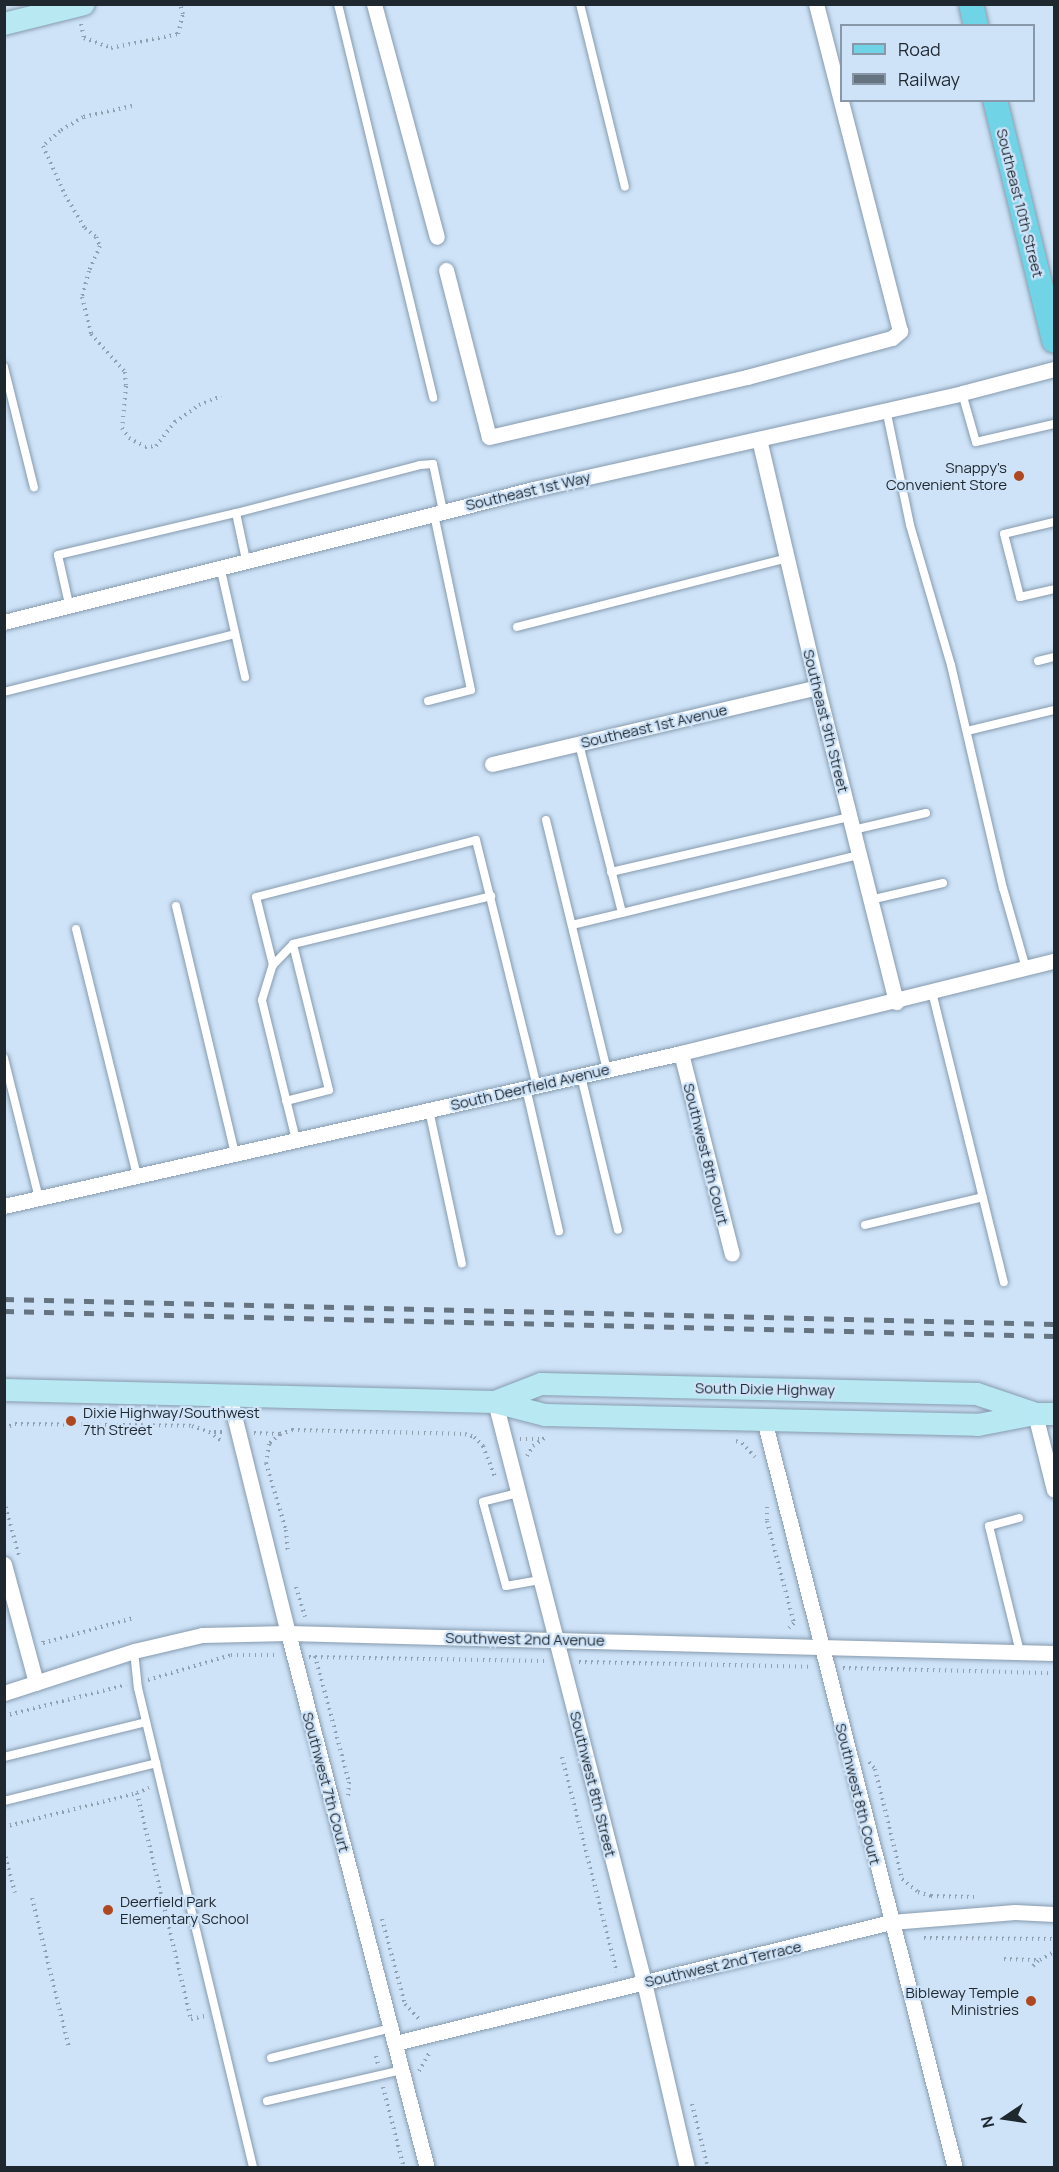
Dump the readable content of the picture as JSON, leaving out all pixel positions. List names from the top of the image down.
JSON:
{
  "streets": {
    "main road": ["Southeast 10th Street", "South Dixie Highway"],
    "street": [
      "Southeast 1st Way",
      "Southeast 9th Street",
      "Southeast 1st Avenue",
      "South Deerfield Avenue",
      "Southwest 8th Court",
      "Southwest 2nd Avenue",
      "Southwest 7th Court",
      "Southwest 8th Street",
      "Southwest 2nd Terrace"
    ]
  },
  "crossings": [
    ["Southeast 1st Way", "Southeast 9th Street"],
    ["Southeast 9th Street", "Southeast 1st Avenue"],
    ["Southeast 9th Street", "South Deerfield Avenue"],
    ["South Deerfield Avenue", "Southwest 8th Court"],
    ["Southwest 8th Court", "South Dixie Highway"],
    ["Southwest 8th Court", "Southwest 2nd Avenue"],
    ["Southwest 8th Court", "Southwest 2nd Terrace"],
    ["South Dixie Highway", "Southwest 7th Court"],
    ["South Dixie Highway", "Southwest 8th Street"],
    ["Southwest 2nd Avenue", "Southwest 7th Court"],
    ["Southwest 2nd Avenue", "Southwest 8th Street"],
    ["Southwest 7th Court", "Southwest 2nd Terrace"],
    ["Southwest 8th Street", "Southwest 2nd Terrace"]
  ],
  "places": [
    "Snappy's Convenient Store",
    "Dixie Highway/Southwest 7th Street",
    "Deerfield Park Elementary School",
    "Bibleway Temple Ministries"
  ],
  "legend": ["Road", "Railway"],
  "north": "left"
}
